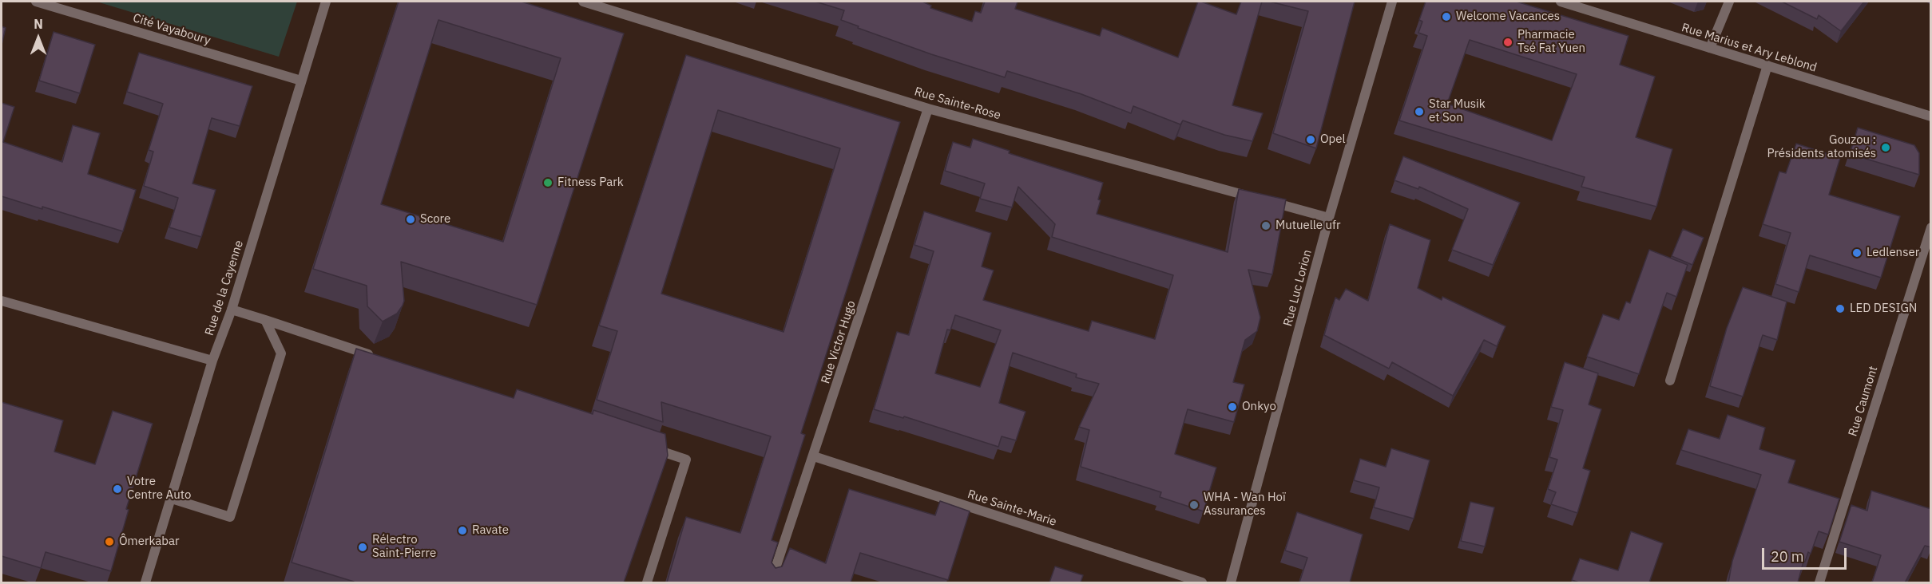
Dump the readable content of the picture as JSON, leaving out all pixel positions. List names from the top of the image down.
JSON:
{
  "streets": {
    "street": [
      "Cité Vayaboury",
      "Rue Marius et Ary Leblond",
      "Rue Sainte-Rose",
      "Rue de la Cayenne",
      "Rue Luc Lorion",
      "Rue Victor Hugo",
      "Rue Caumont",
      "Rue Sainte-Marie"
    ]
  },
  "crossings": [
    ["Cité Vayaboury", "Rue de la Cayenne"],
    ["Rue Sainte-Rose", "Rue Luc Lorion"],
    ["Rue Sainte-Rose", "Rue Victor Hugo"],
    ["Rue Victor Hugo", "Rue Sainte-Marie"]
  ],
  "places": [
    "Welcome Vacances",
    "Pharmacie Tsé Fat Yuen",
    "Star Musik et Son",
    "Opel",
    "Gouzou : Présidents atomisés",
    "Fitness Park",
    "Score",
    "Mutuelle ufr",
    "Ledlenser",
    "LED DESIGN",
    "Onkyo",
    "Votre Centre Auto",
    "WHA - Wan Hoï Assurances",
    "Ravate",
    "Ômerkabar",
    "Rélectro Saint-Pierre"
  ],
  "scale_bar": "20 m",
  "north": "top"
}
